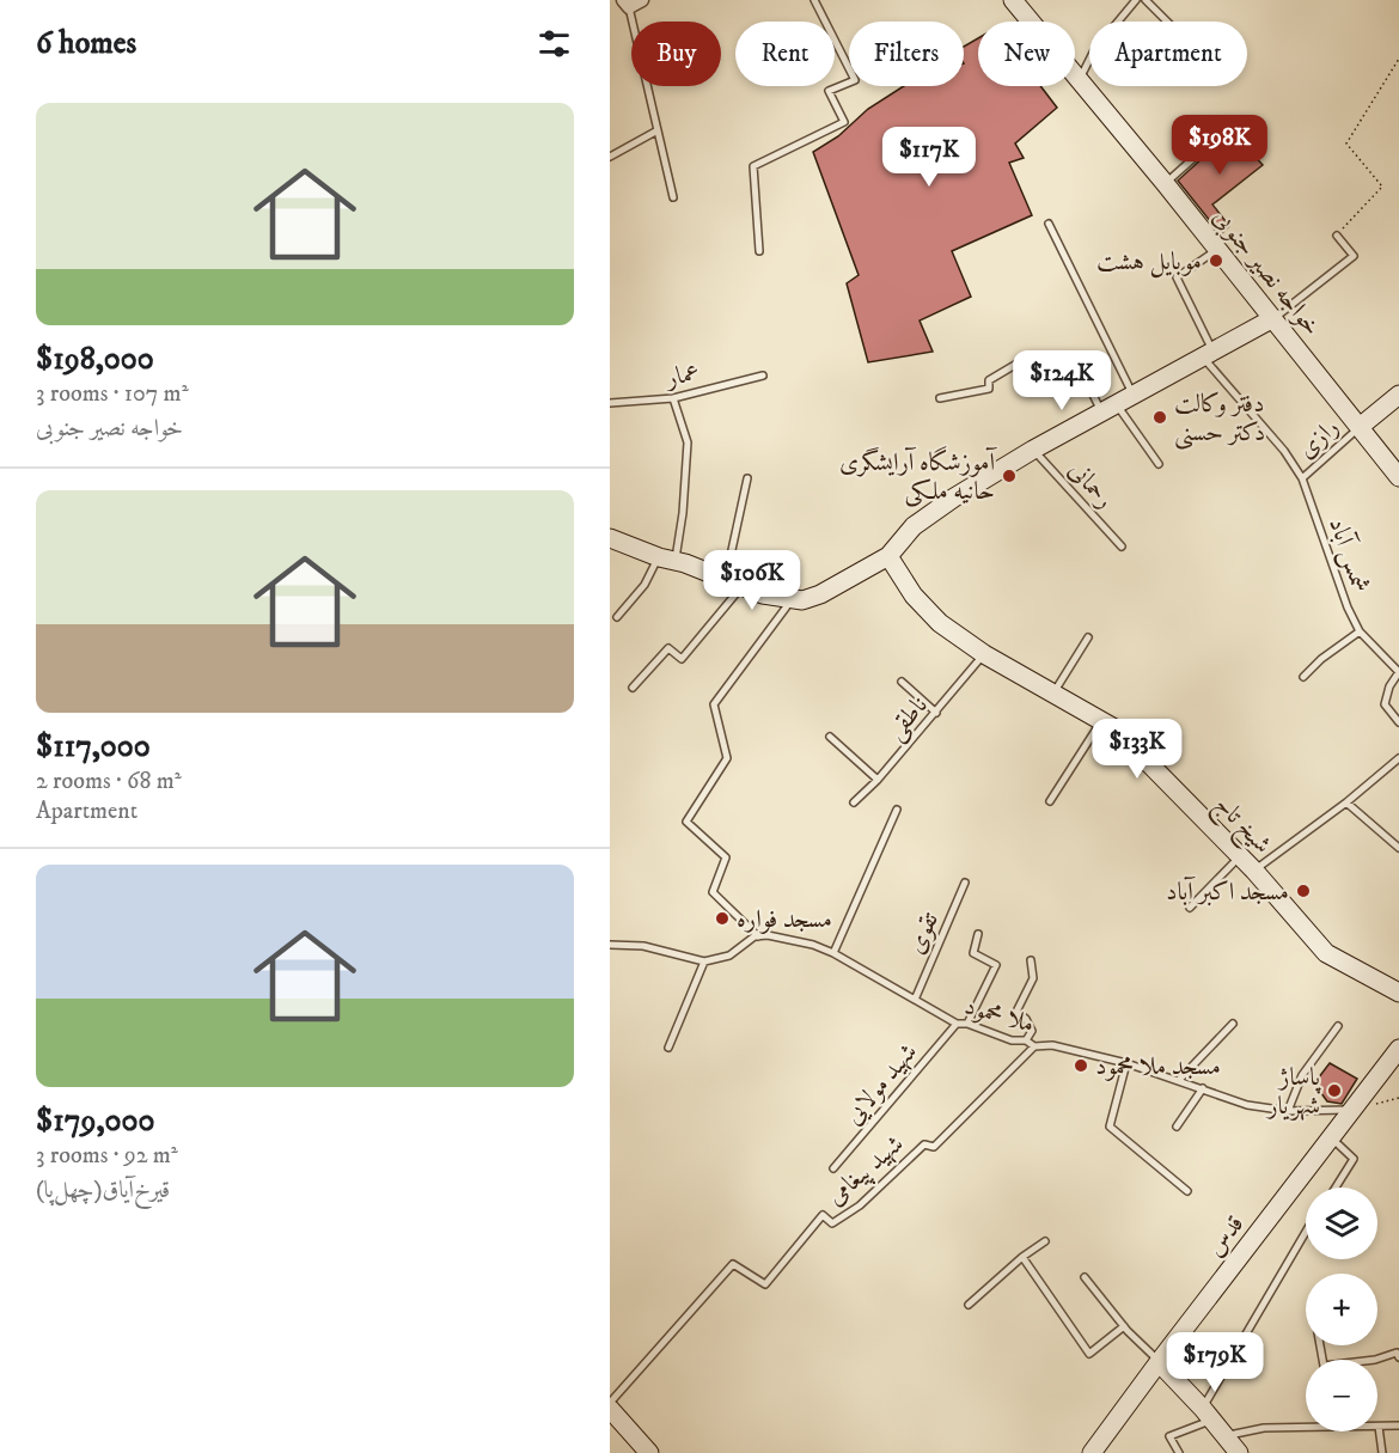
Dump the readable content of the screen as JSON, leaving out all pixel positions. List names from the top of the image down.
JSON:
{
  "streets": {
    "street": ["خواجه نصیر جنوبی", "شیخ تاج", "قدس"],
    "lane": [
      "عمار",
      "رازی",
      "رحمانی",
      "شمس آباد",
      "ناطقی",
      "تقوی",
      "ملا محمود",
      "شهید مولایی",
      "شهید پیغامی"
    ]
  },
  "crossings": [
    ["خواجه نصیر جنوبی", "رازی"],
    ["خواجه نصیر جنوبی", "شمس آباد"],
    ["رازی", "شمس آباد"],
    ["ناطقی", "شیخ تاج"],
    ["تقوی", "ملا محمود"],
    ["ملا محمود", "شهید مولایی"],
    ["ملا محمود", "شهید پیغامی"],
    ["ملا محمود", "قدس"]
  ],
  "places": [
    "موبایل هشت",
    "دفتر وکالت دکتر حسنی",
    "آموزشگاه آرایشگری حانیه ملکی",
    "مسجد اکبر آباد",
    "مسجد فواره",
    "مسجد ملا محمود",
    "پاساژ شهریار"
  ],
  "page": {
    "heading": "6 homes",
    "chip": [
      "Buy",
      "Rent",
      "Filters",
      "New",
      "Apartment"
    ],
    "list": [
      {
        "name": "$198,000",
        "note": "3 rooms · 107 m² · خواجه نصیر جنوبی"
      },
      {
        "name": "$117,000",
        "note": "2 rooms · 68 m² · Apartment"
      },
      {
        "name": "$179,000",
        "note": "3 rooms · 92 m² · قیرخ‌آیاق(چهل‌پا)"
      }
    ],
    "price": [
      "$198K",
      "$117K",
      "$124K",
      "$106K",
      "$133K",
      "$179K"
    ],
    "map_buttons": ["+", "−"]
  }
}
